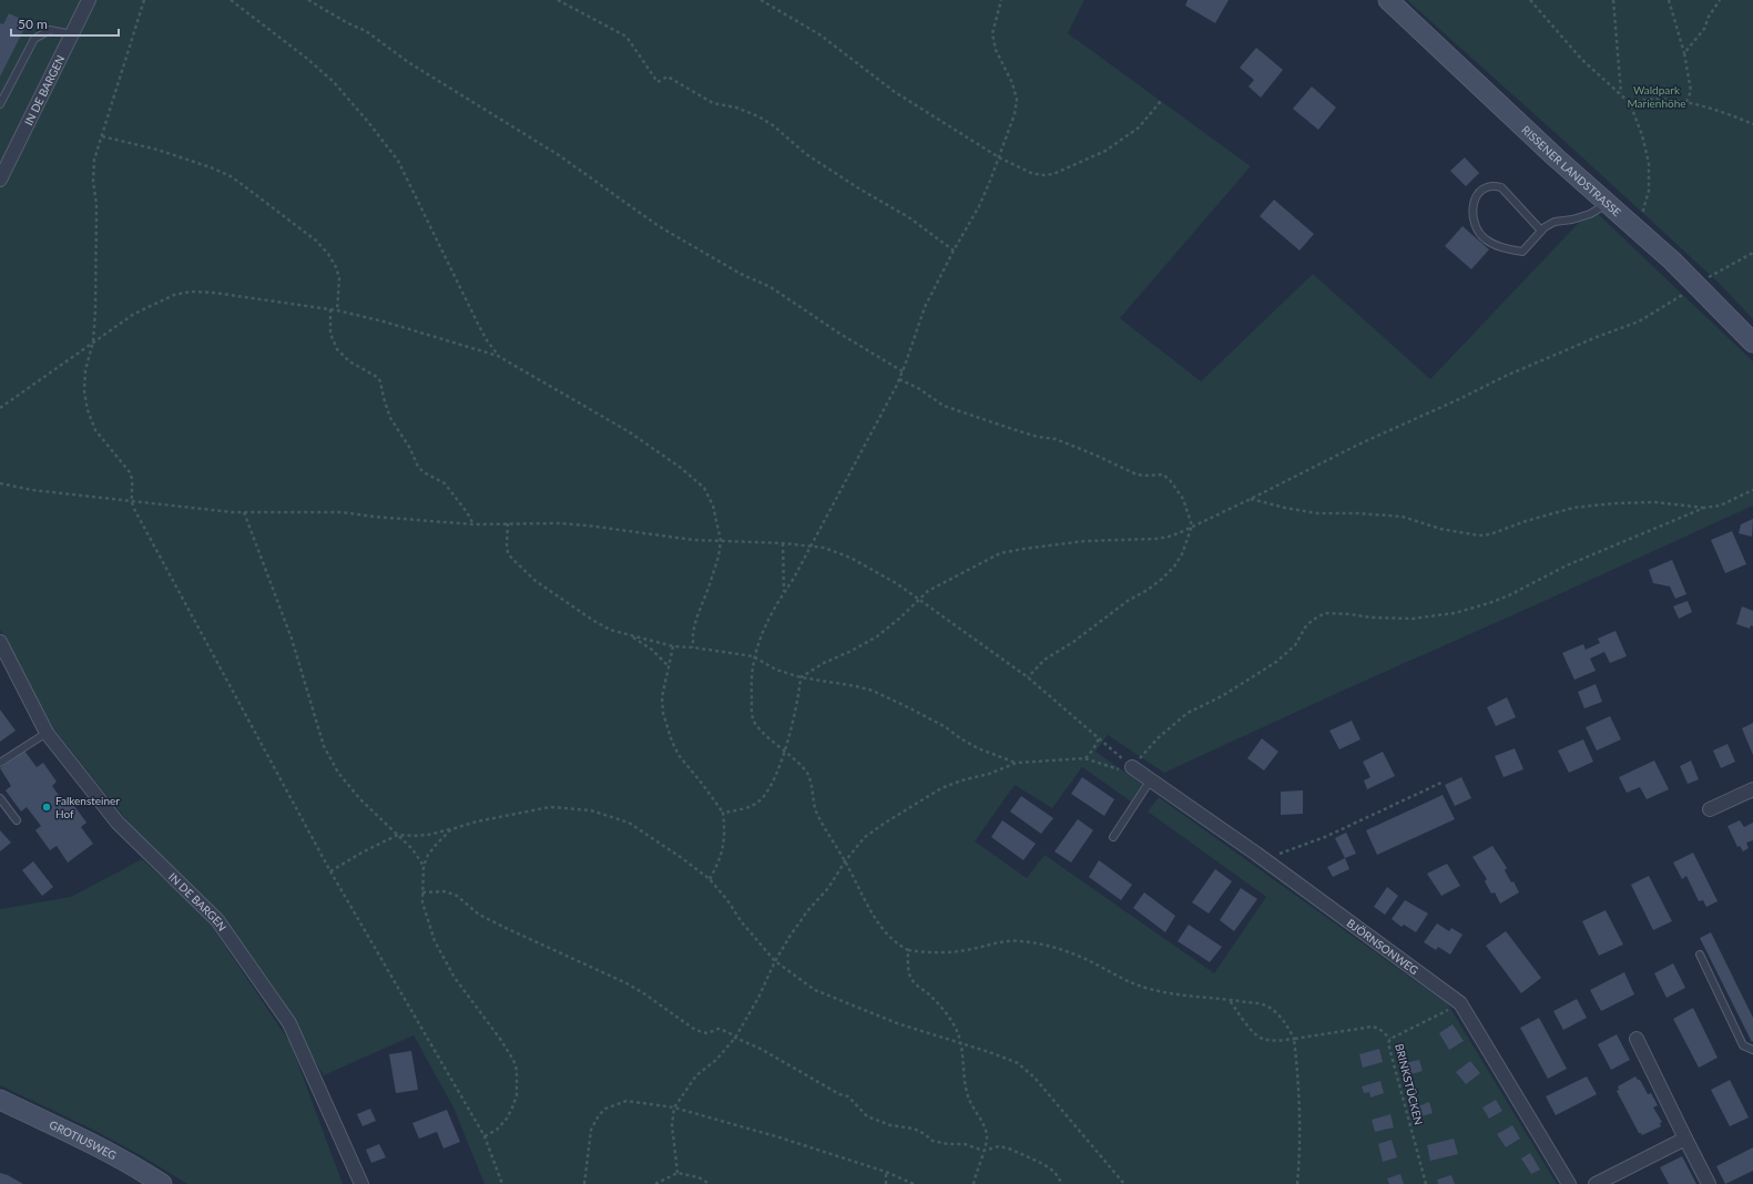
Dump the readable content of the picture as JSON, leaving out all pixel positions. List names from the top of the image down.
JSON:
{
  "streets": {
    "main road": ["RISSENER LANDSTRASSE", "GROTIUSWEG"],
    "street": ["IN DE BARGEN", "BJÖRNSONWEG"],
    "path": ["BRINKSTÜCKEN"]
  },
  "crossings": [
    ["BJÖRNSONWEG", "BRINKSTÜCKEN"]
  ],
  "parks": ["Waldpark Marienhöhe"],
  "places": ["Falkensteiner Hof"],
  "scale_bar": "50 m"
}
